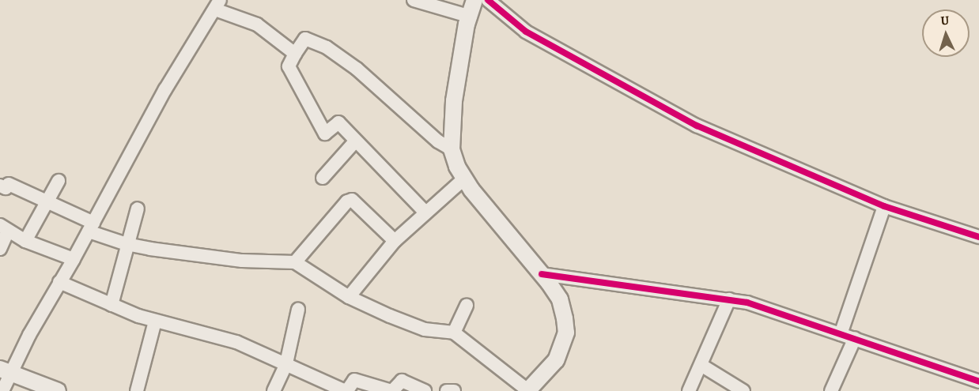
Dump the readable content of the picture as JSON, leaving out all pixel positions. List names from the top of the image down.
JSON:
{
  "north": "top"
}
